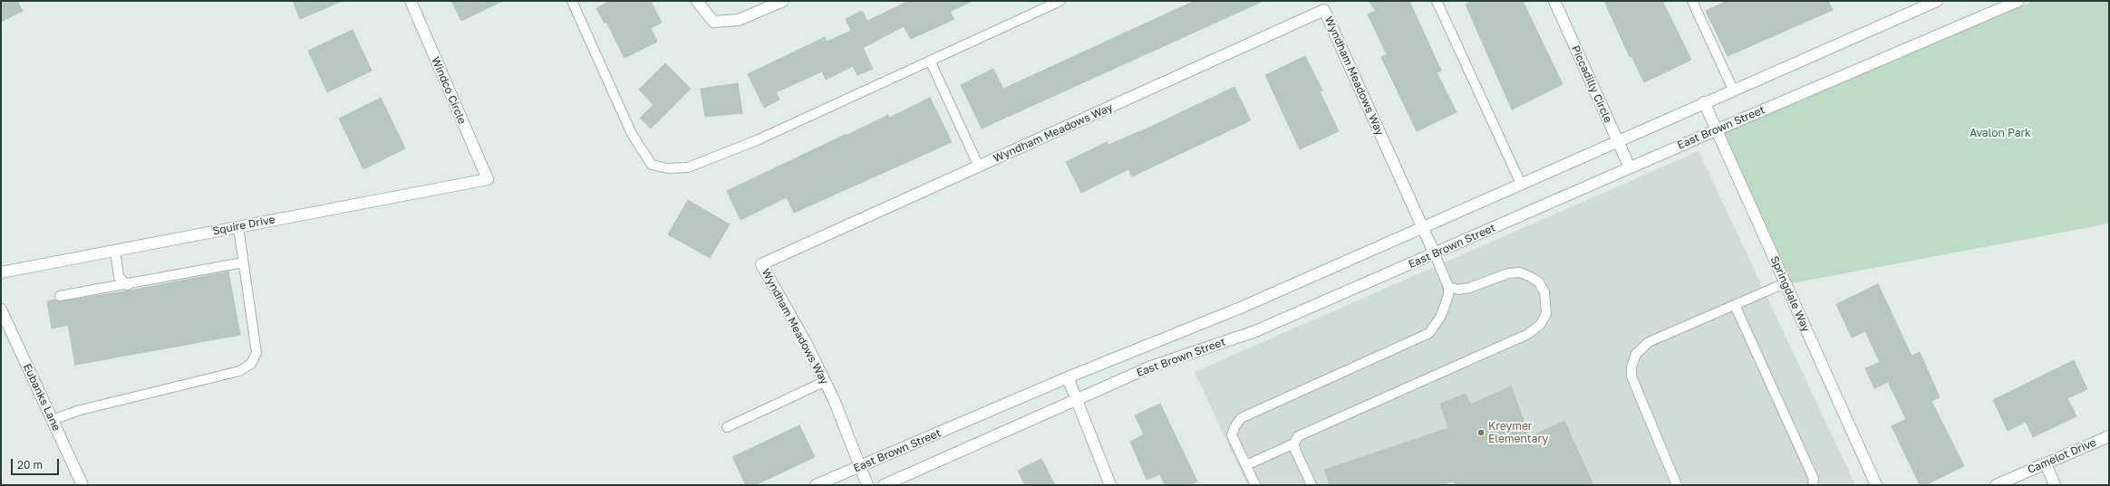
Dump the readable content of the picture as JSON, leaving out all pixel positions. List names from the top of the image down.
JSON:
{
  "streets": {
    "street": [
      "Wyndham Meadows Way",
      "Piccadilly Circle",
      "Windco Circle",
      "East Brown Street",
      "Squire Drive",
      "Springdale Way",
      "Eubanks Lane",
      "Camelot Drive"
    ]
  },
  "crossings": [
    ["Wyndham Meadows Way", "East Brown Street"],
    ["Piccadilly Circle", "East Brown Street"],
    ["Windco Circle", "Squire Drive"],
    ["East Brown Street", "Springdale Way"]
  ],
  "parks": ["Avalon Park"],
  "places": ["Kreymer Elementary"],
  "scale_bar": "20 m"
}
